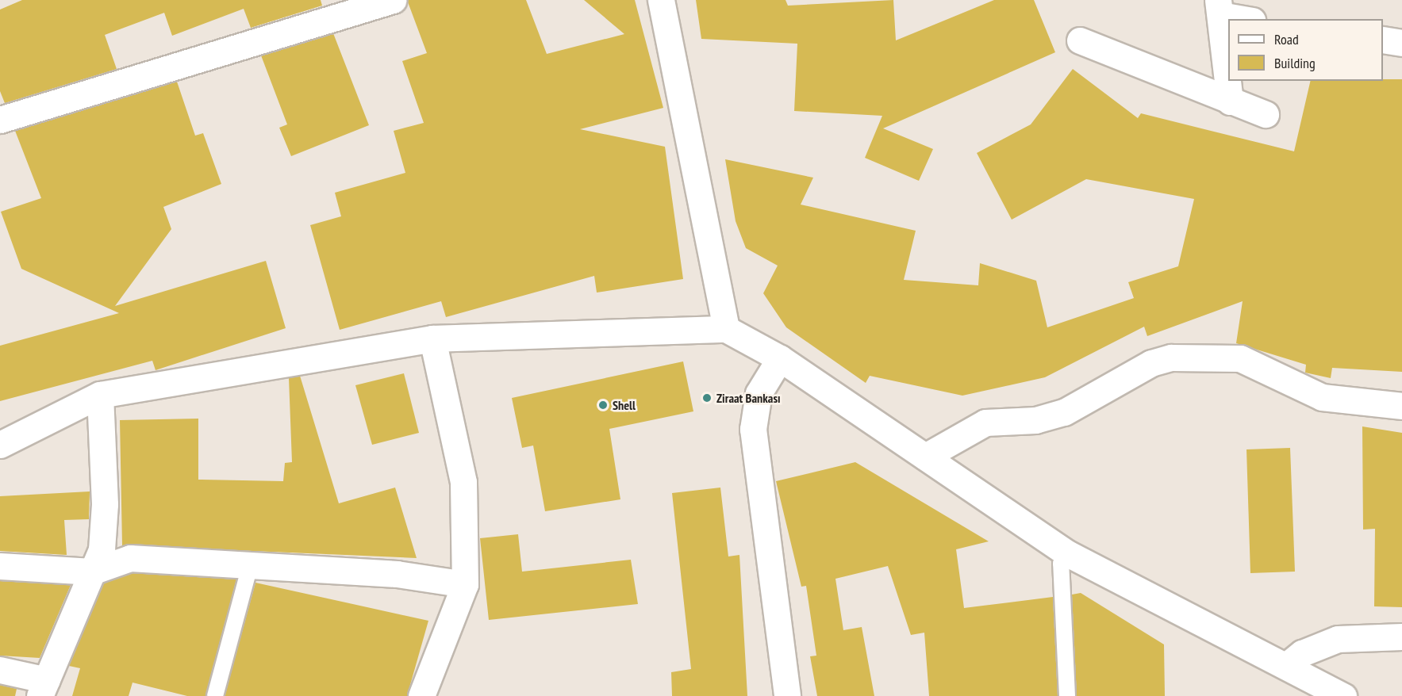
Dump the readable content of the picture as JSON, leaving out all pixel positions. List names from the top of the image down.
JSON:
{
  "places": ["Ziraat Bankası", "Shell"],
  "legend": ["Road", "Building"]
}
